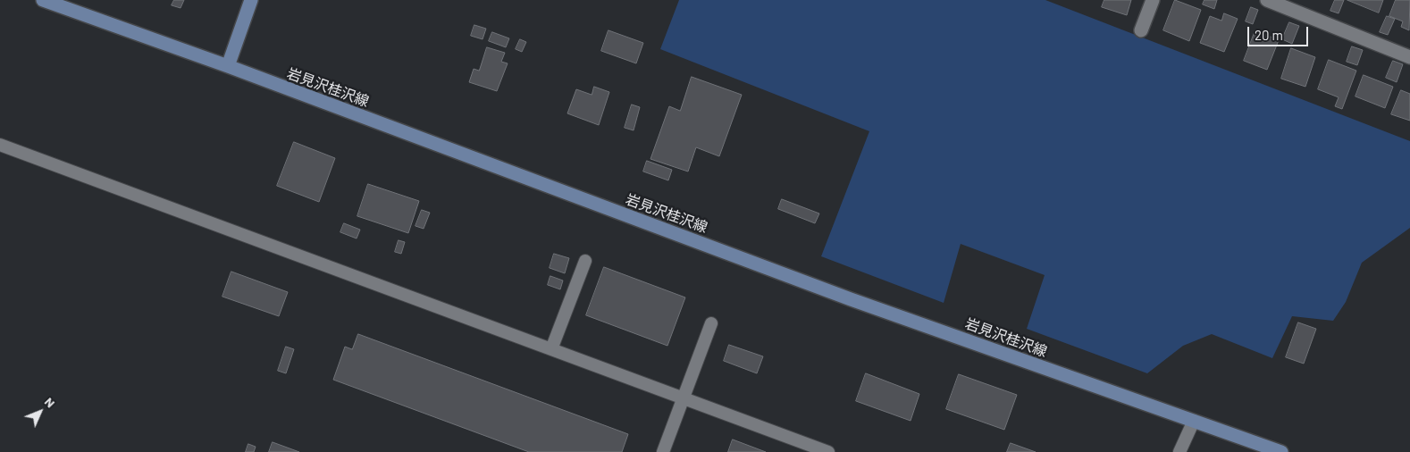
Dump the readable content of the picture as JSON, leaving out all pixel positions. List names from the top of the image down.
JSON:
{
  "streets": {
    "main road": ["岩見沢桂沢線"]
  },
  "scale_bar": "20 m",
  "north": "top right"
}
